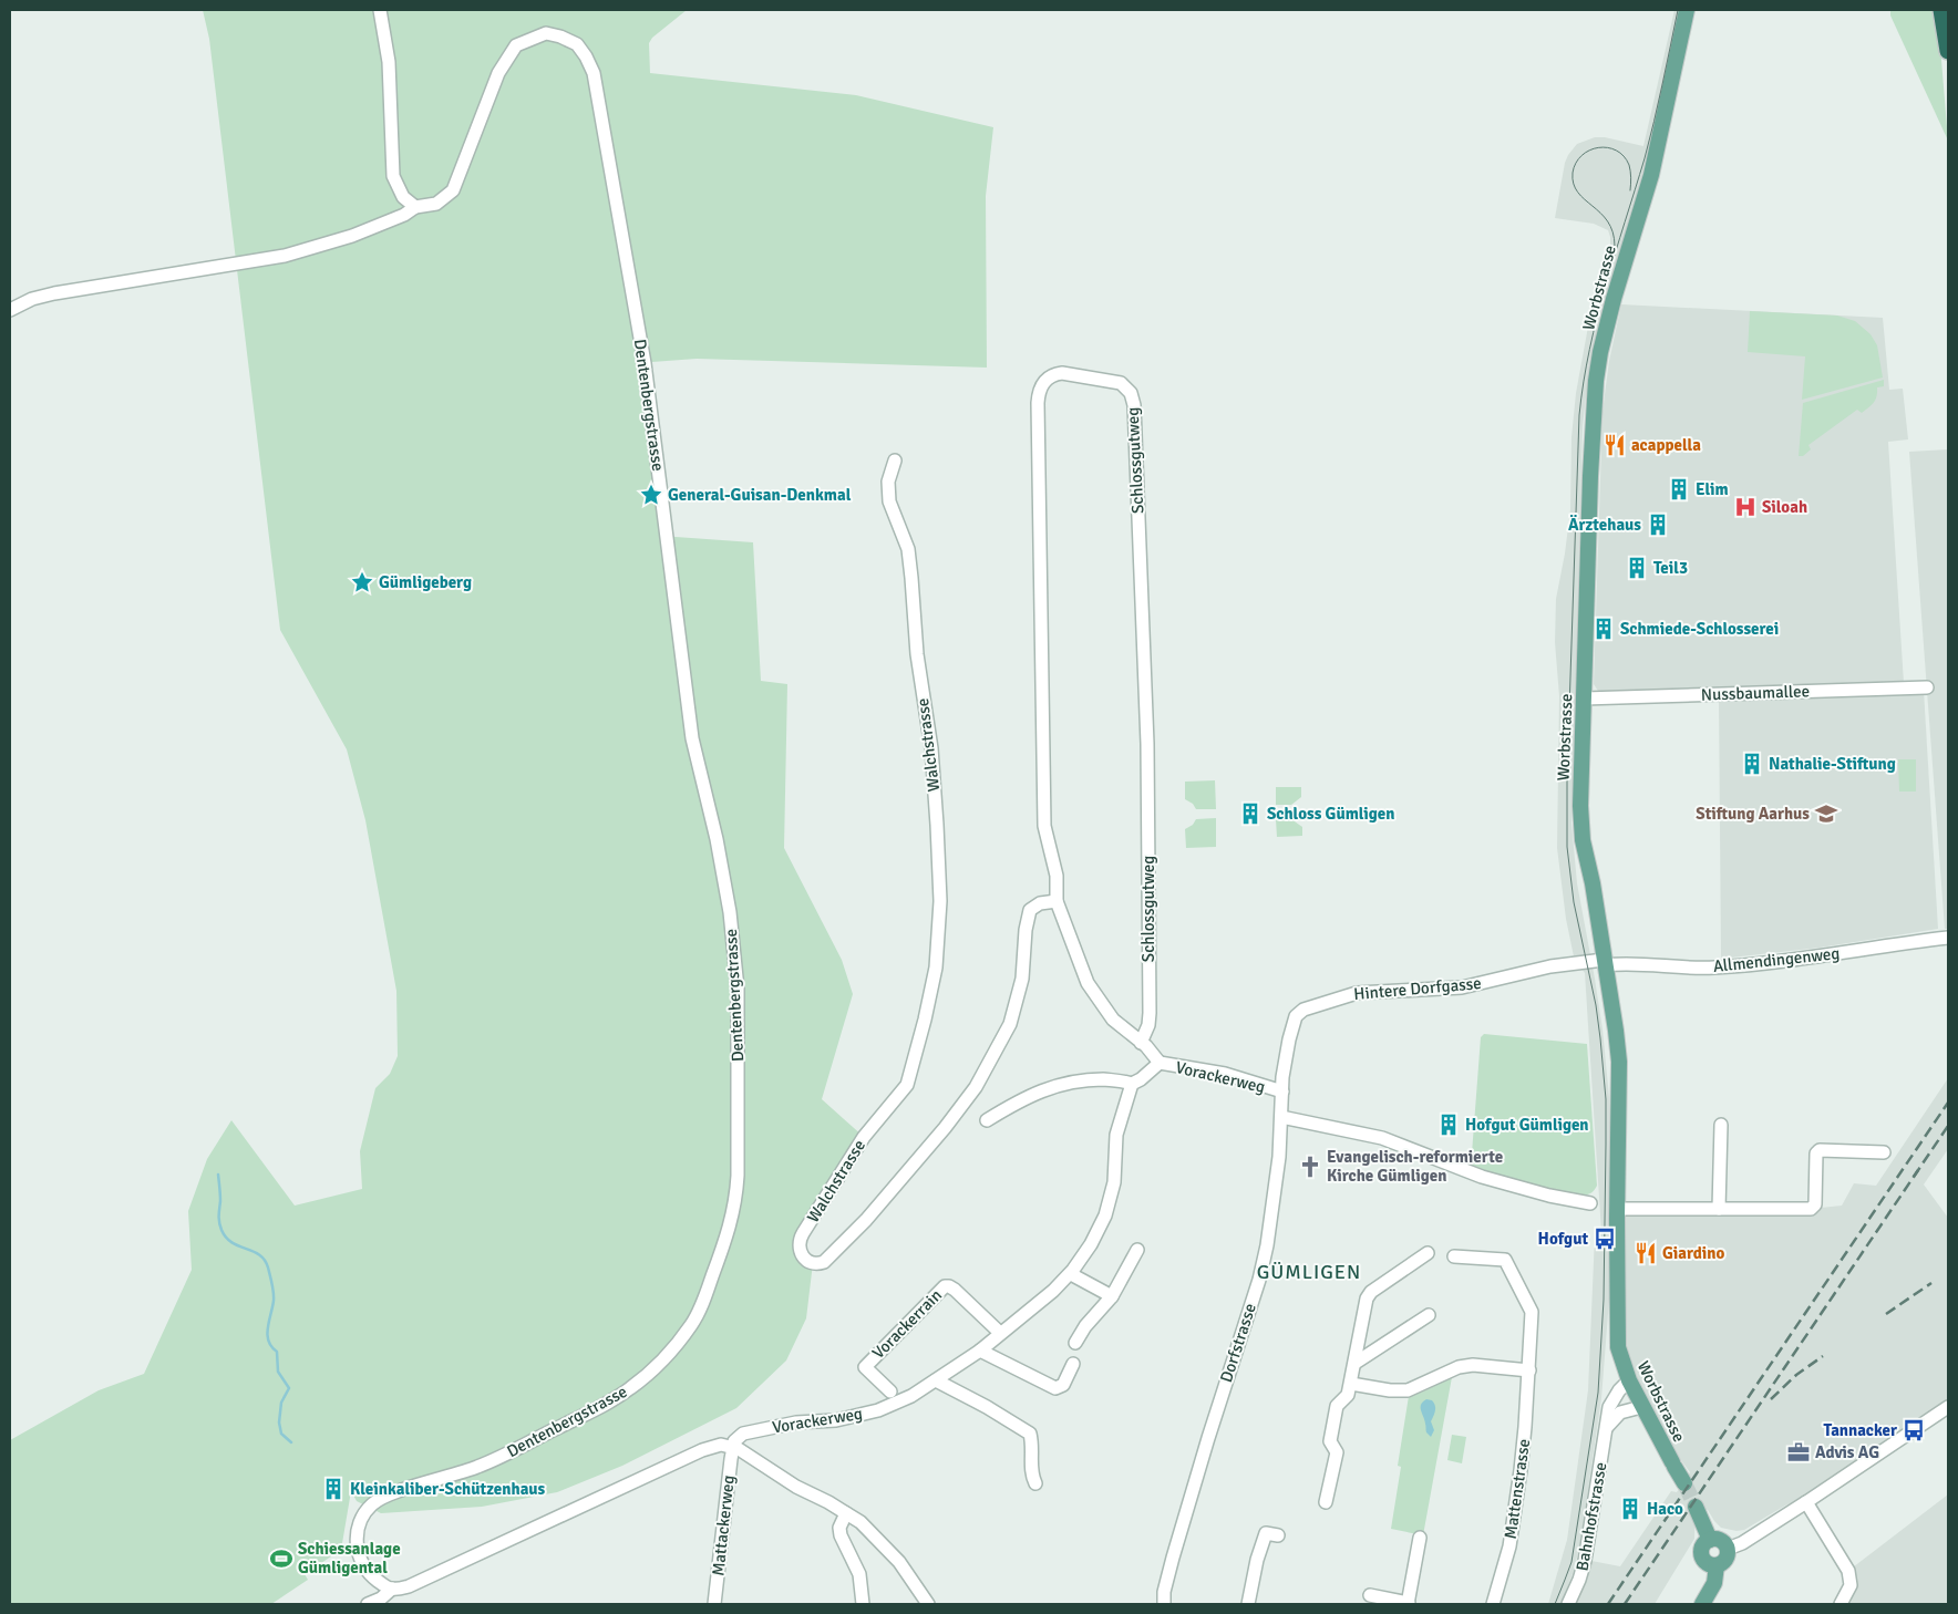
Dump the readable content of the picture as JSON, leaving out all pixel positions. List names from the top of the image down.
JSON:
{
  "streets": {
    "main road": ["Worbstrasse"],
    "street": [
      "Dentenbergstrasse",
      "Schlossgutweg",
      "Nussbaumallee",
      "Walchstrasse",
      "Allmendingenweg",
      "Hintere Dorfgasse",
      "Vorackerweg",
      "Vorackerrain",
      "Dorfstrasse",
      "Mattenstrasse",
      "Bahnhofstrasse",
      "Mattackerweg"
    ]
  },
  "crossings": [
    ["Worbstrasse", "Nussbaumallee"],
    ["Worbstrasse", "Allmendingenweg"],
    ["Worbstrasse", "Hintere Dorfgasse"],
    ["Worbstrasse", "Bahnhofstrasse"],
    ["Schlossgutweg", "Walchstrasse"],
    ["Allmendingenweg", "Hintere Dorfgasse"],
    ["Hintere Dorfgasse", "Dorfstrasse"],
    ["Vorackerweg", "Vorackerrain"],
    ["Vorackerweg", "Dorfstrasse"],
    ["Vorackerweg", "Mattackerweg"]
  ],
  "districts": ["GÜMLIGEN"],
  "places": {
    "restaurant": ["acappella", "Giardino"],
    "building": [
      "Elim",
      "Ärztehaus",
      "Teil3",
      "Schmiede-Schlosserei",
      "Nathalie-Stiftung",
      "Schloss Gümligen",
      "Hofgut Gümligen",
      "Kleinkaliber-Schützenhaus",
      "Haco"
    ],
    "place": ["General-Guisan-Denkmal", "Gümligeberg"],
    "hospital": ["Siloah"],
    "school or university": ["Stiftung Aarhus"],
    "church": ["Evangelisch-reformierte Kirche Gümligen"],
    "bus stop": ["Hofgut", "Tannacker"],
    "office": ["Advis AG"],
    "sports": ["Schiessanlage Gümligental"]
  }
}
